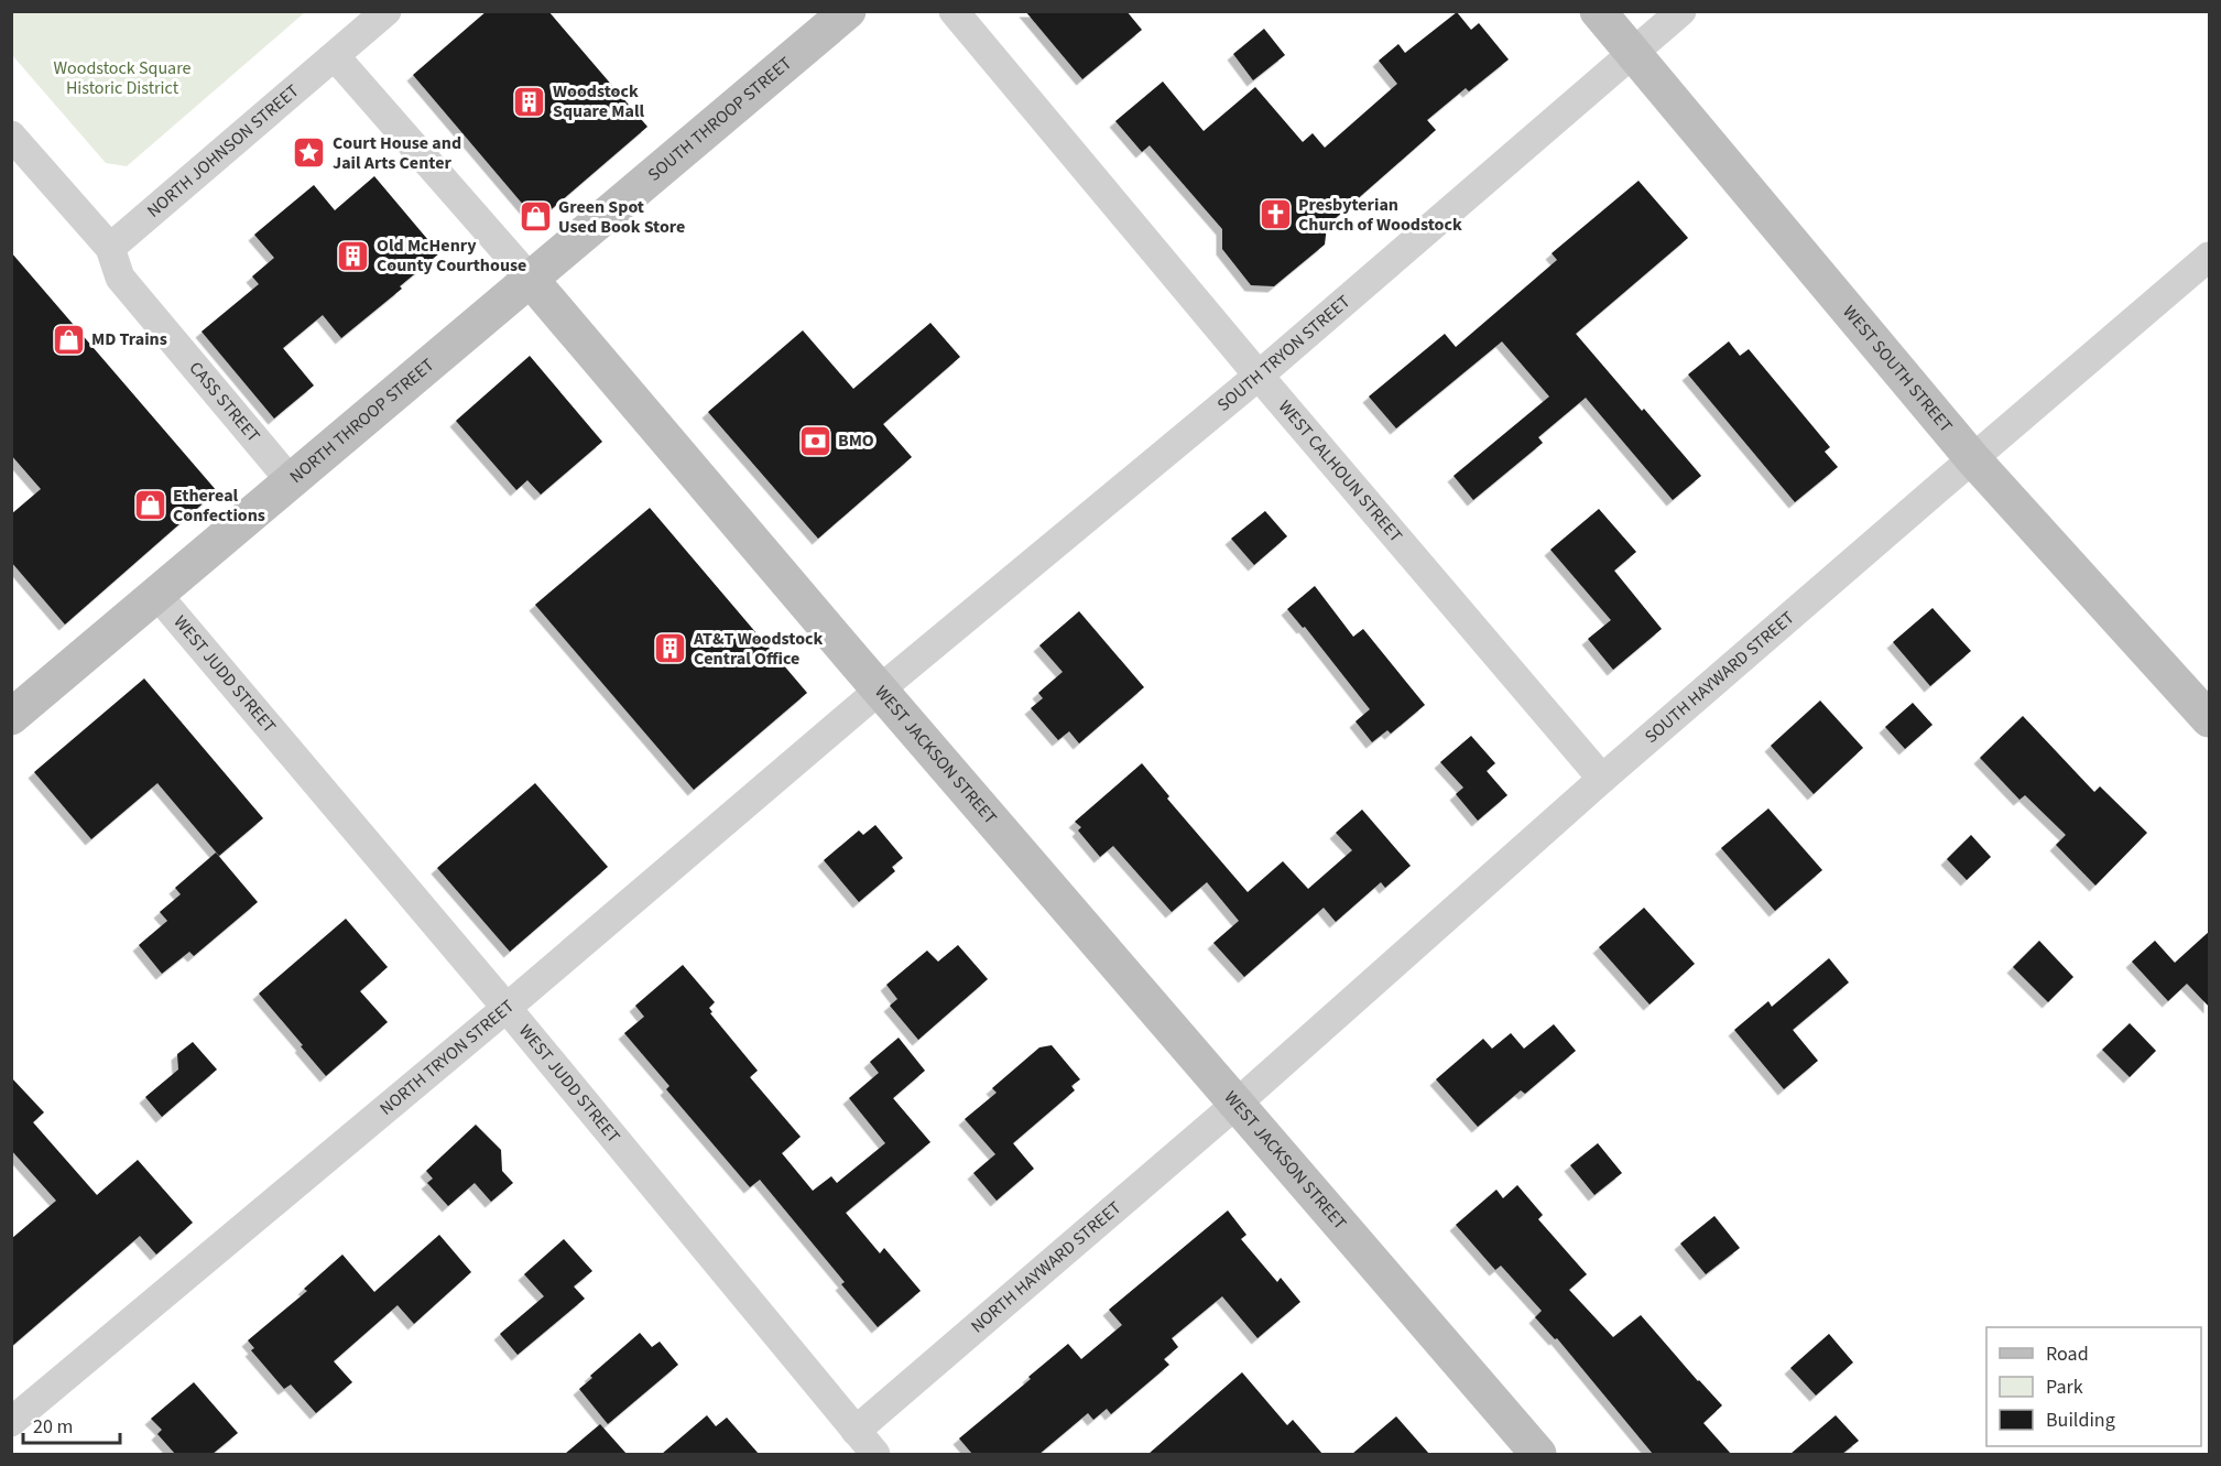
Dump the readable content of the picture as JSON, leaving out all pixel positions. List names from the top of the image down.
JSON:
{
  "streets": {
    "street": [
      "SOUTH THROOP STREET",
      "NORTH JOHNSON STREET",
      "SOUTH TRYON STREET",
      "WEST SOUTH STREET",
      "CASS STREET",
      "NORTH THROOP STREET",
      "WEST CALHOUN STREET",
      "WEST JUDD STREET",
      "SOUTH HAYWARD STREET",
      "WEST JACKSON STREET",
      "NORTH TRYON STREET",
      "NORTH HAYWARD STREET"
    ]
  },
  "crossings": [
    ["SOUTH THROOP STREET", "NORTH THROOP STREET"],
    ["SOUTH THROOP STREET", "WEST JACKSON STREET"],
    ["NORTH JOHNSON STREET", "CASS STREET"],
    ["NORTH JOHNSON STREET", "WEST JACKSON STREET"],
    ["SOUTH TRYON STREET", "WEST SOUTH STREET"],
    ["SOUTH TRYON STREET", "WEST CALHOUN STREET"],
    ["SOUTH TRYON STREET", "WEST JACKSON STREET"],
    ["SOUTH TRYON STREET", "NORTH TRYON STREET"],
    ["WEST SOUTH STREET", "SOUTH HAYWARD STREET"],
    ["CASS STREET", "NORTH THROOP STREET"],
    ["NORTH THROOP STREET", "WEST JUDD STREET"],
    ["NORTH THROOP STREET", "WEST JACKSON STREET"],
    ["WEST CALHOUN STREET", "SOUTH HAYWARD STREET"],
    ["WEST JUDD STREET", "NORTH TRYON STREET"],
    ["WEST JUDD STREET", "NORTH HAYWARD STREET"],
    ["SOUTH HAYWARD STREET", "WEST JACKSON STREET"],
    ["SOUTH HAYWARD STREET", "NORTH HAYWARD STREET"],
    ["WEST JACKSON STREET", "NORTH TRYON STREET"],
    ["WEST JACKSON STREET", "NORTH HAYWARD STREET"]
  ],
  "parks": ["Woodstock Square Historic District"],
  "places": {
    "building": ["Woodstock Square Mall", "Old McHenry County Courthouse", "AT&T Woodstock Central Office"],
    "place": ["Court House and Jail Arts Center"],
    "church": ["Presbyterian Church of Woodstock"],
    "shop": ["Green Spot Used Book Store", "MD Trains", "Ethereal Confections"],
    "bank": ["BMO"]
  },
  "legend": ["Road", "Park", "Building"],
  "scale_bar": "20 m"
}
